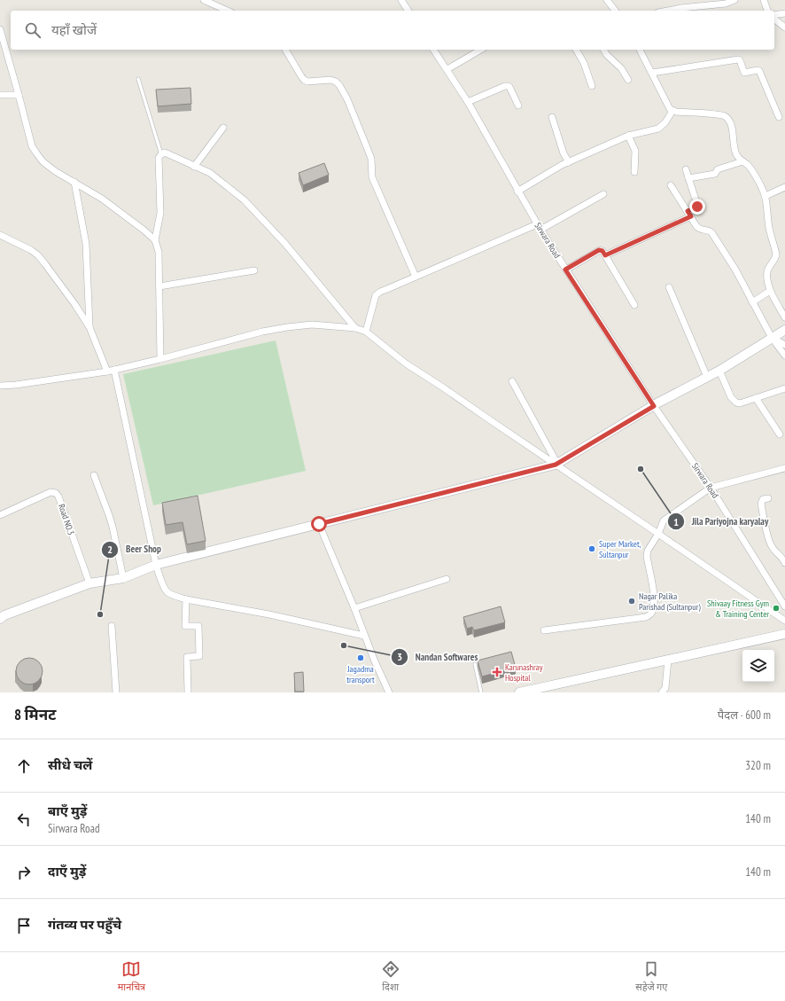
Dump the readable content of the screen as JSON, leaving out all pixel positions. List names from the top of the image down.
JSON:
{
  "streets": {
    "street": ["Sirwara Road", "Road NO.3"]
  },
  "places": {
    "other": [
      "Jila Pariyojna karyalay",
      "Super Market, Sultanpur",
      "Nagar Palika Parishad (Sultanpur)",
      "Shivaay Fitness Gym & Training Center",
      "Beer Shop",
      "Nandan Softwares",
      "Jagadma transport"
    ],
    "health": ["Karunashray Hospital"]
  },
  "page": {
    "search": "यहाँ खोजें",
    "heading": ["8 मिनट", "पैदल · 600 m"],
    "list": [
      ["सीधे चलें", "320 m"],
      ["बाएँ मुड़ें", "Sirwara Road", "140 m"],
      ["दाएँ मुड़ें", "140 m"],
      "गंतव्य पर पहुँचे"
    ],
    "nav": ["मानचित्र", "दिशा", "सहेजे गए"]
  }
}
